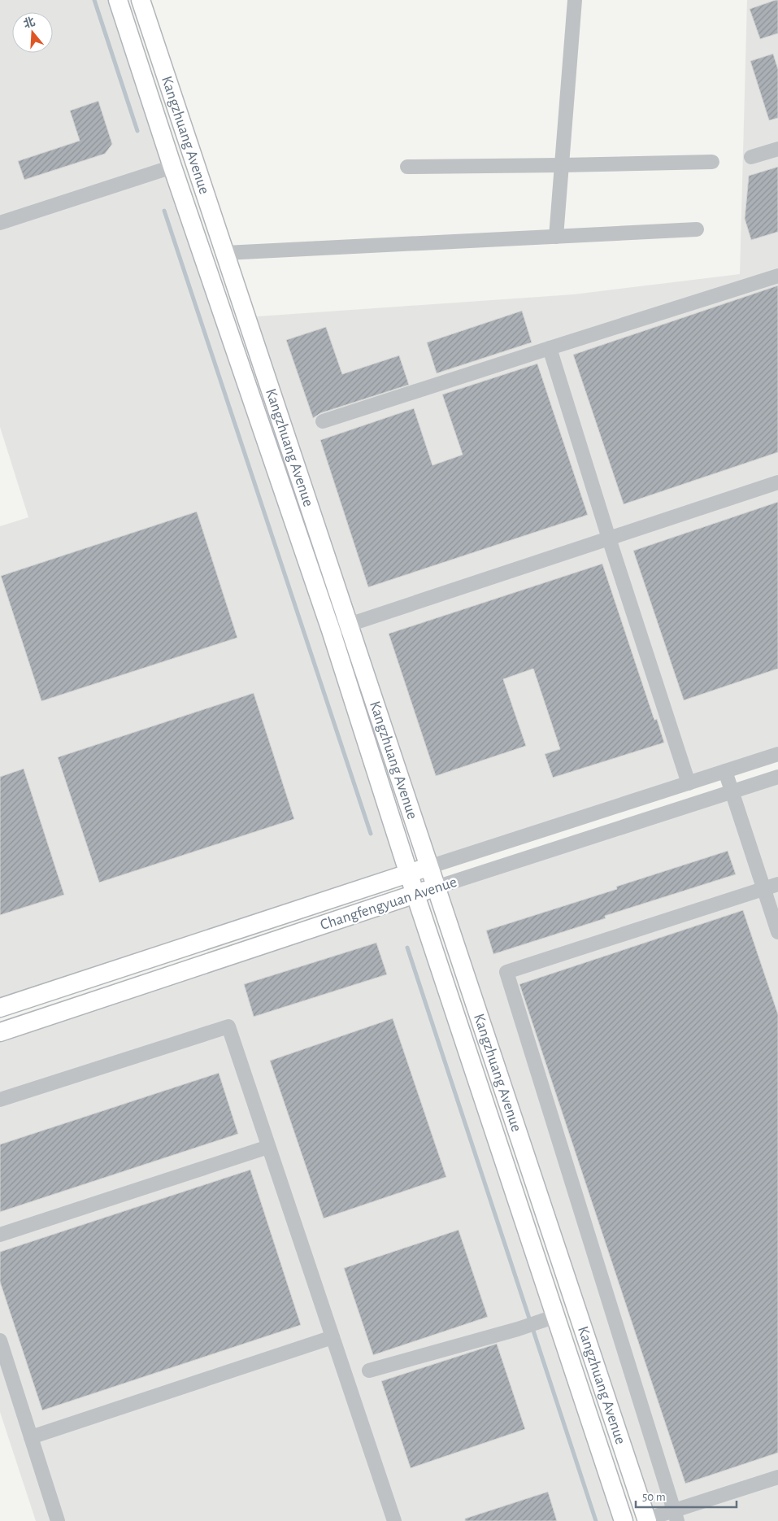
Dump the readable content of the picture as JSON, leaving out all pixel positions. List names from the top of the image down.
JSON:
{
  "streets": {
    "main road": ["Kangzhuang Avenue", "Changfengyuan Avenue"]
  },
  "crossings": [
    ["Kangzhuang Avenue", "Changfengyuan Avenue"]
  ],
  "scale_bar": "50 m",
  "north": "top"
}
